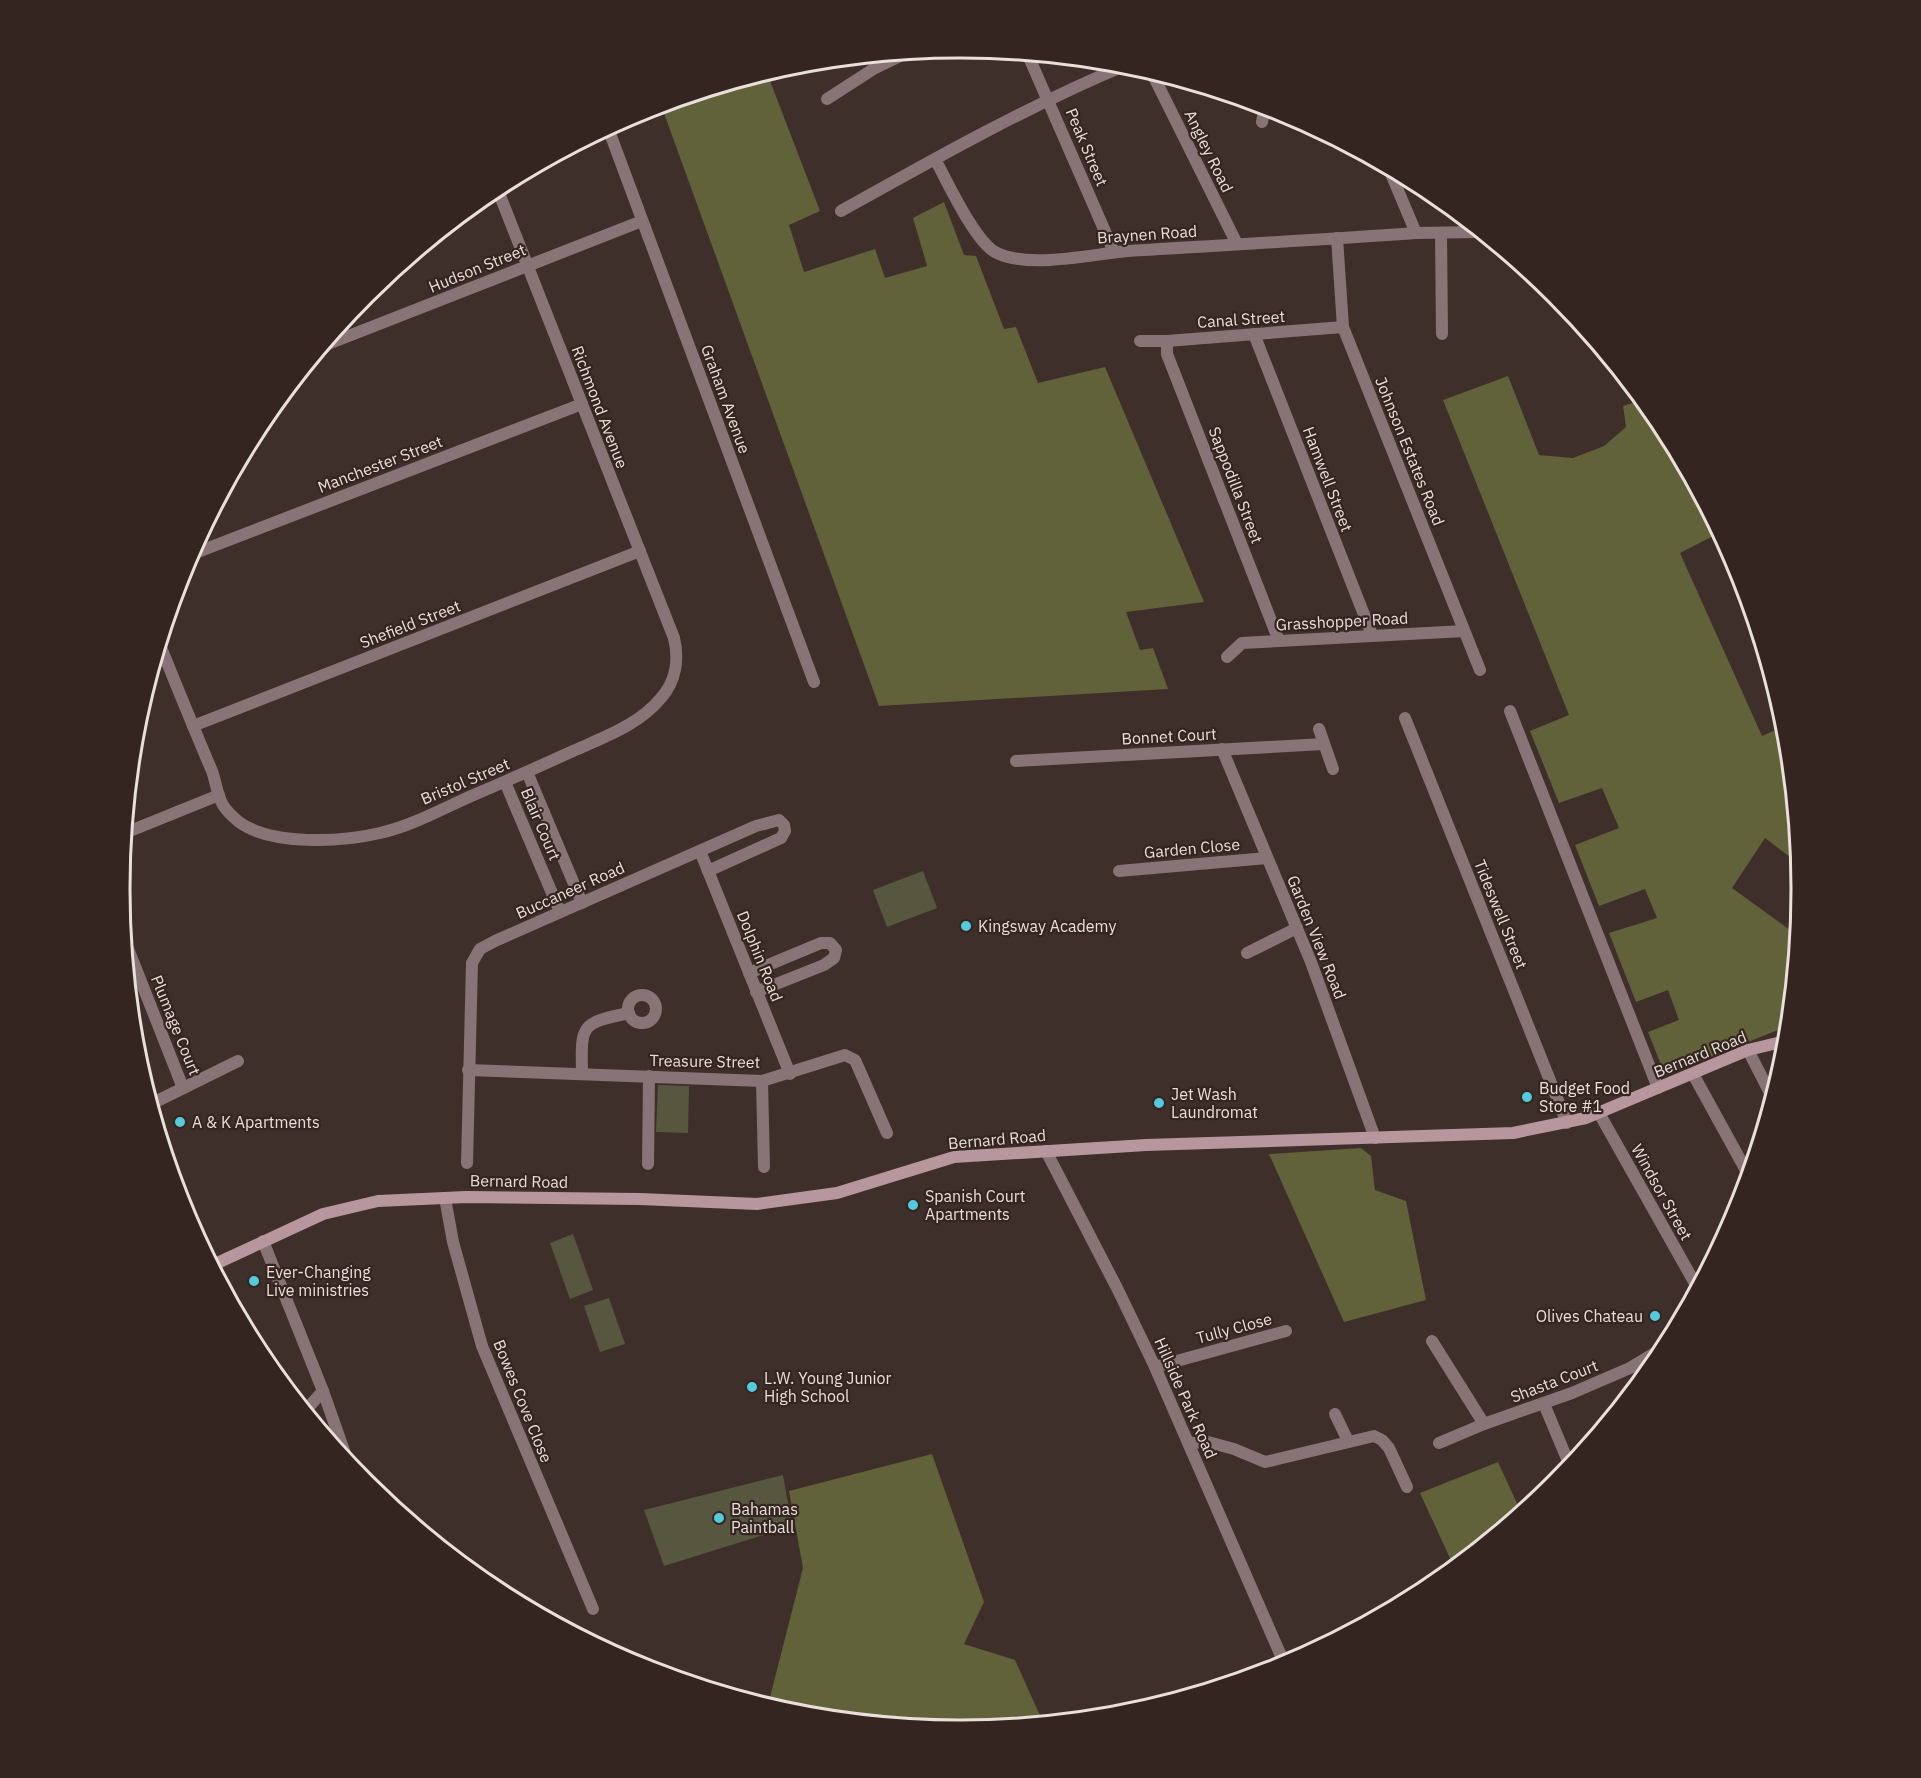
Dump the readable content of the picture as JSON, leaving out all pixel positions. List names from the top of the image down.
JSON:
{
  "streets": {
    "main road": ["Bernard Road"],
    "street": [
      "Peak Street",
      "Angley Road",
      "Braynen Road",
      "Hudson Street",
      "Canal Street",
      "Graham Avenue",
      "Richmond Avenue",
      "Johnson Estates Road",
      "Manchester Street",
      "Hamwell Street",
      "Sappodilla Street",
      "Grasshopper Road",
      "Shefield Street",
      "Bonnet Court",
      "Bristol Street",
      "Blair Court",
      "Garden Close",
      "Buccaneer Road",
      "Tideswell Street",
      "Garden View Road",
      "Dolphin Road",
      "Plumage Court",
      "Treasure Street",
      "Windsor Street",
      "Tully Close",
      "Shasta Court",
      "Hillside Park Road",
      "Bowes Cove Close"
    ]
  },
  "crossings": [
    ["Peak Street", "Braynen Road"],
    ["Angley Road", "Braynen Road"],
    ["Braynen Road", "Johnson Estates Road"],
    ["Hudson Street", "Graham Avenue"],
    ["Hudson Street", "Richmond Avenue"],
    ["Canal Street", "Johnson Estates Road"],
    ["Canal Street", "Hamwell Street"],
    ["Canal Street", "Sappodilla Street"],
    ["Richmond Avenue", "Manchester Street"],
    ["Richmond Avenue", "Shefield Street"],
    ["Richmond Avenue", "Bristol Street"],
    ["Johnson Estates Road", "Grasshopper Road"],
    ["Hamwell Street", "Grasshopper Road"],
    ["Sappodilla Street", "Grasshopper Road"],
    ["Shefield Street", "Bristol Street"],
    ["Bonnet Court", "Garden View Road"],
    ["Bristol Street", "Blair Court"],
    ["Blair Court", "Buccaneer Road"],
    ["Garden Close", "Garden View Road"],
    ["Buccaneer Road", "Dolphin Road"],
    ["Buccaneer Road", "Treasure Street"],
    ["Tideswell Street", "Bernard Road"],
    ["Garden View Road", "Bernard Road"],
    ["Dolphin Road", "Treasure Street"],
    ["Bernard Road", "Windsor Street"],
    ["Bernard Road", "Hillside Park Road"],
    ["Bernard Road", "Bowes Cove Close"],
    ["Tully Close", "Hillside Park Road"]
  ],
  "places": [
    "Kingsway Academy",
    "Budget Food Store #1",
    "Jet Wash Laundromat",
    "A & K Apartments",
    "Spanish Court Apartments",
    "Ever-Changing Live ministries",
    "Olives Chateau",
    "L.W. Young Junior High School",
    "Bahamas Paintball"
  ]
}
